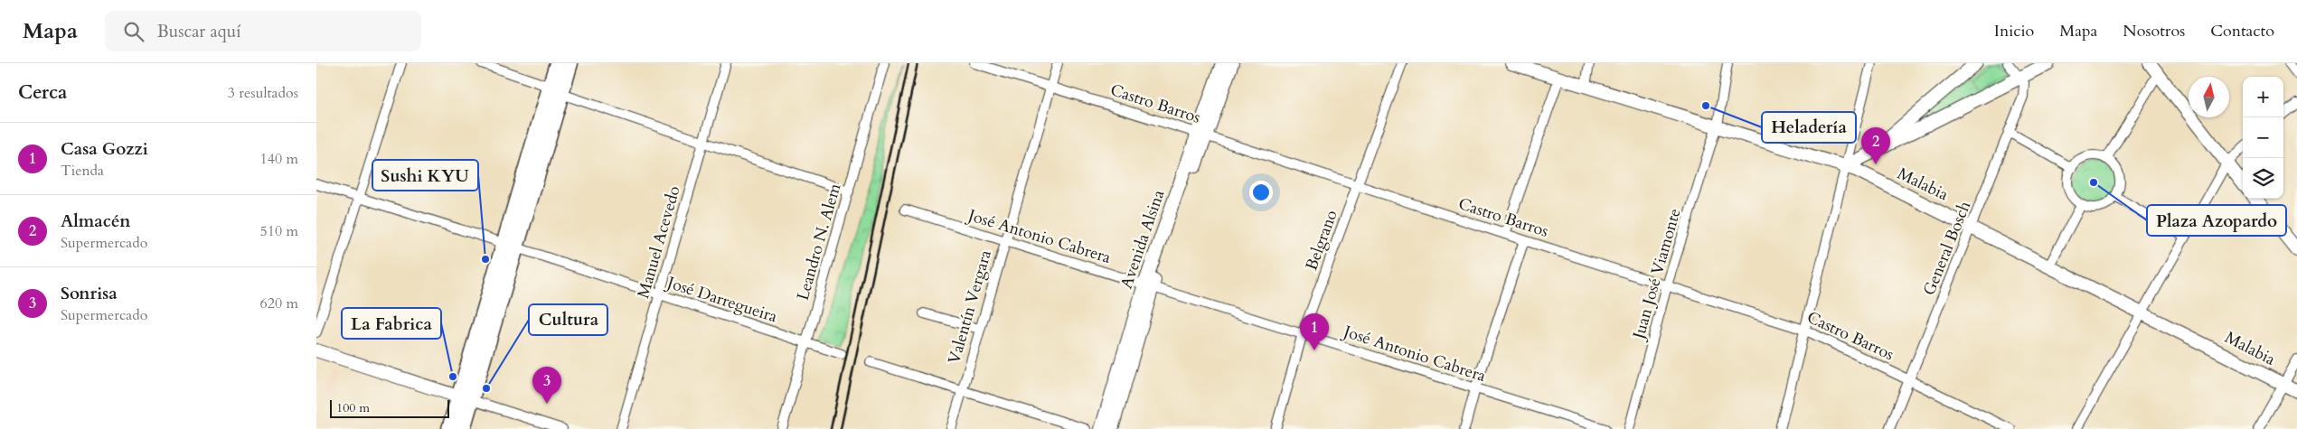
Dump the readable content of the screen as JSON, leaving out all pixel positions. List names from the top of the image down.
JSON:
{
  "streets": {
    "street": [
      "Castro Barros",
      "Malabia",
      "José Antonio Cabrera",
      "Avenida Alsina",
      "Belgrano",
      "Manuel Acevedo",
      "Leandro N. Alem",
      "General Bosch",
      "Juan José Viamonte",
      "José Darregueira",
      "Valentín Vergara"
    ]
  },
  "crossings": [
    ["Castro Barros", "Avenida Alsina"],
    ["Castro Barros", "Belgrano"],
    ["Castro Barros", "General Bosch"],
    ["Castro Barros", "Juan José Viamonte"],
    ["Castro Barros", "Valentín Vergara"],
    ["Malabia", "General Bosch"],
    ["Malabia", "Juan José Viamonte"],
    ["José Antonio Cabrera", "Avenida Alsina"],
    ["José Antonio Cabrera", "Belgrano"],
    ["José Antonio Cabrera", "Valentín Vergara"],
    ["Manuel Acevedo", "José Darregueira"],
    ["Leandro N. Alem", "José Darregueira"]
  ],
  "places": [
    "Heladería",
    "Plaza Azopardo",
    "Sushi KYU",
    "La Fabrica",
    "Cultura"
  ],
  "scale_bar": "100 m",
  "north": "top",
  "page": {
    "header": "Mapa",
    "search": "Buscar aquí",
    "nav": [
      "Inicio",
      "Mapa",
      "Nosotros",
      "Contacto"
    ],
    "heading": ["Cerca", "3 resultados"],
    "map_buttons": ["+", "−"],
    "list": [
      {
        "mark": "1",
        "name": "Casa Gozzi",
        "note": "Tienda",
        "value": "140 m"
      },
      {
        "mark": "2",
        "name": "Almacén",
        "note": "Supermercado",
        "value": "510 m"
      },
      {
        "mark": "3",
        "name": "Sonrisa",
        "note": "Supermercado",
        "value": "620 m"
      }
    ],
    "pins": ["2", "1", "3"],
    "scale": "100 m"
  }
}
